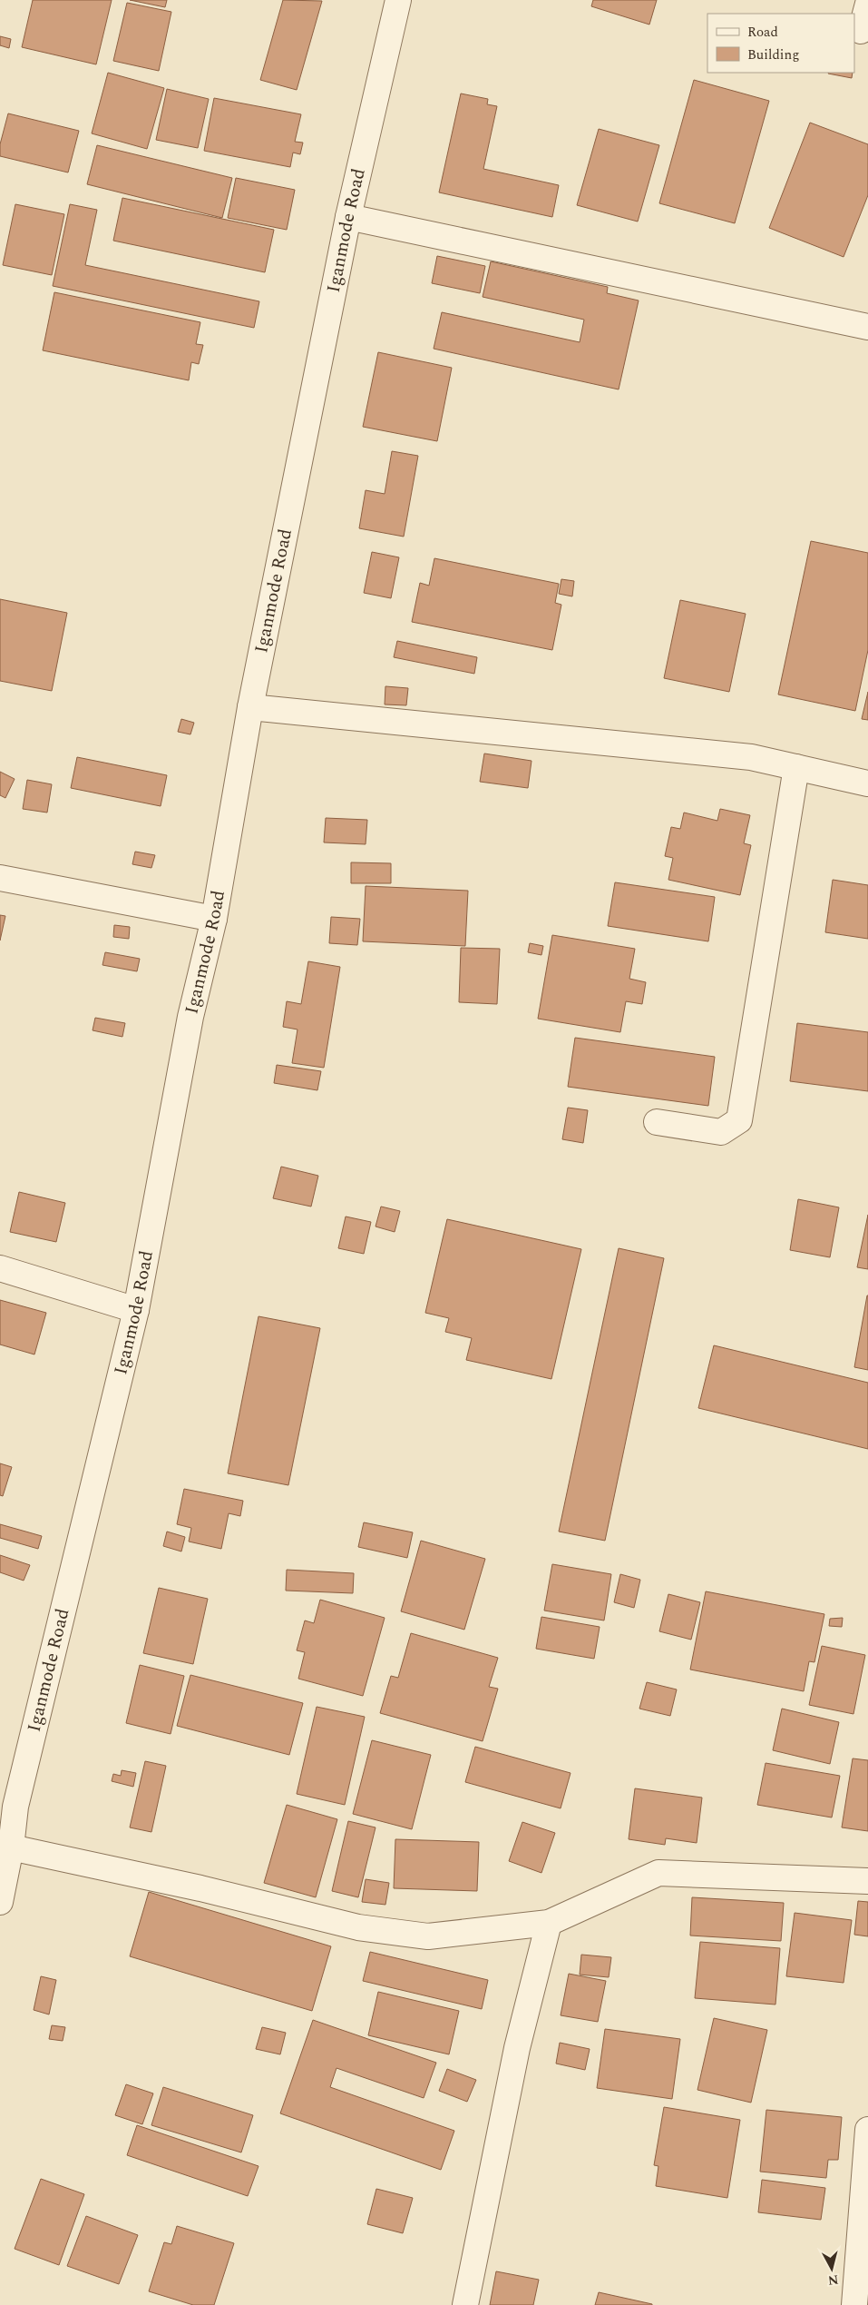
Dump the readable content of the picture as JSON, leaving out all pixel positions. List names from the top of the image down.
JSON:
{
  "streets": {
    "street": ["Iganmode Road"]
  },
  "legend": ["Road", "Building"],
  "north": "bottom"
}
